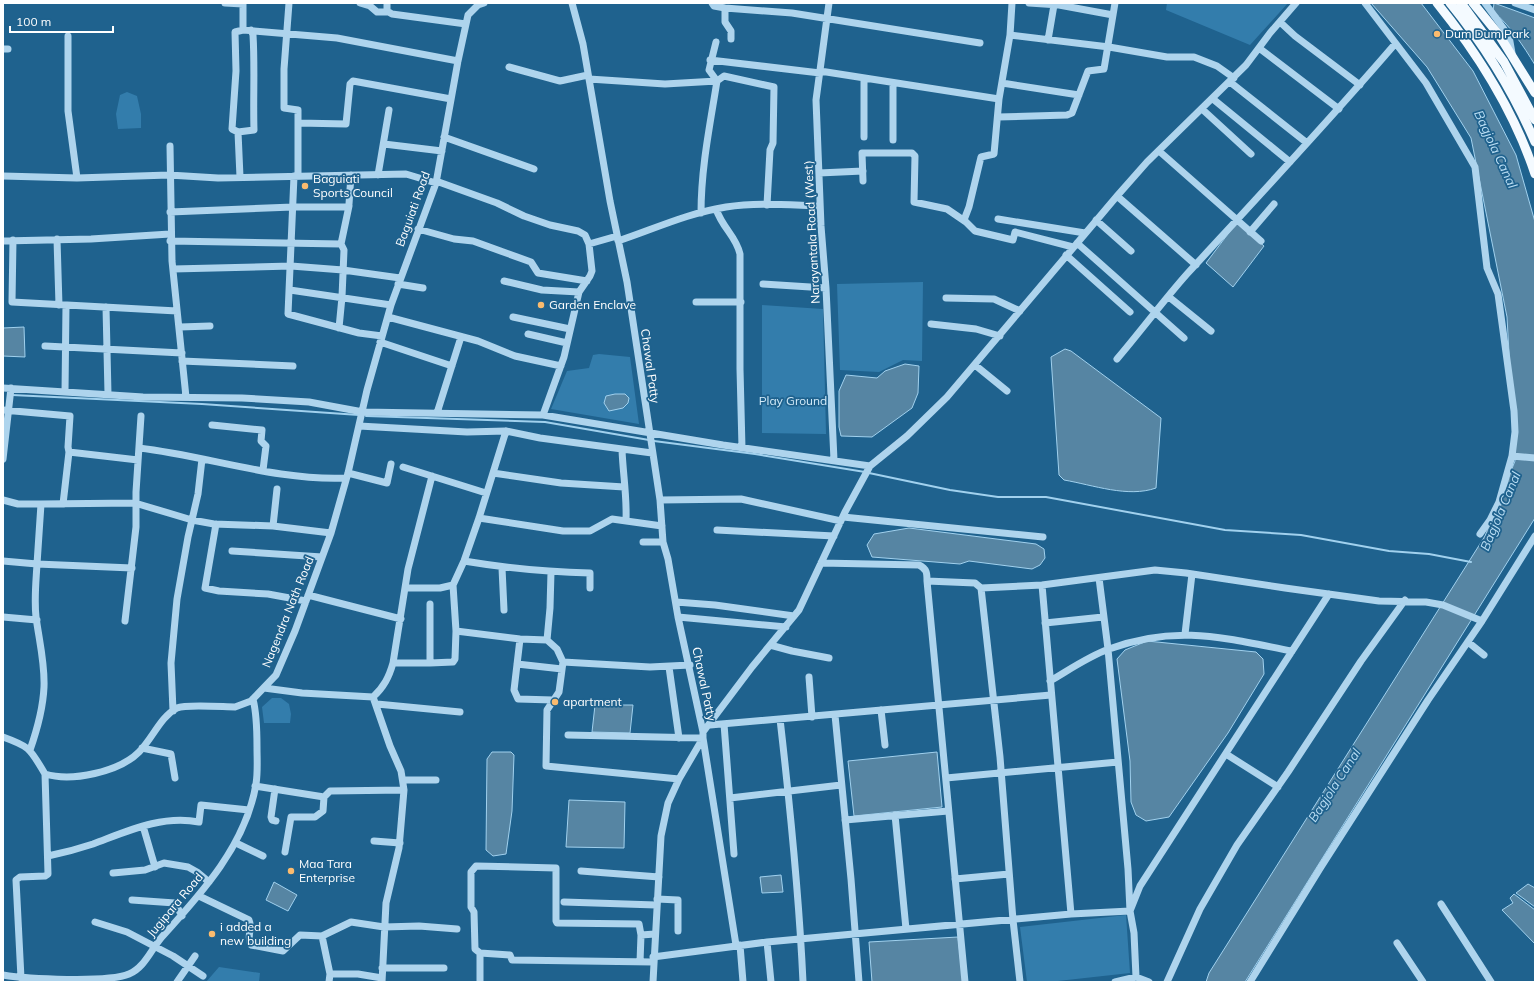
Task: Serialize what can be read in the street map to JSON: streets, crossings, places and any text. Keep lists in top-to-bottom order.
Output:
{
  "streets": {
    "street": [
      "Baguiati Road",
      "Narayantala Road (West)",
      "Chawal Patty",
      "Nagendra Nath Road",
      "Jugipara Road"
    ]
  },
  "crossings": [
    ["Baguiati Road", "Nagendra Nath Road"],
    ["Nagendra Nath Road", "Jugipara Road"]
  ],
  "water": ["Bagjola Canal"],
  "parks": ["Play Ground"],
  "places": [
    "Dum Dum Park",
    "Baguiati Sports Council",
    "Garden Enclave",
    "apartment",
    "Maa Tara Enterprise",
    "i added a new building"
  ],
  "scale_bar": "100 m"
}
